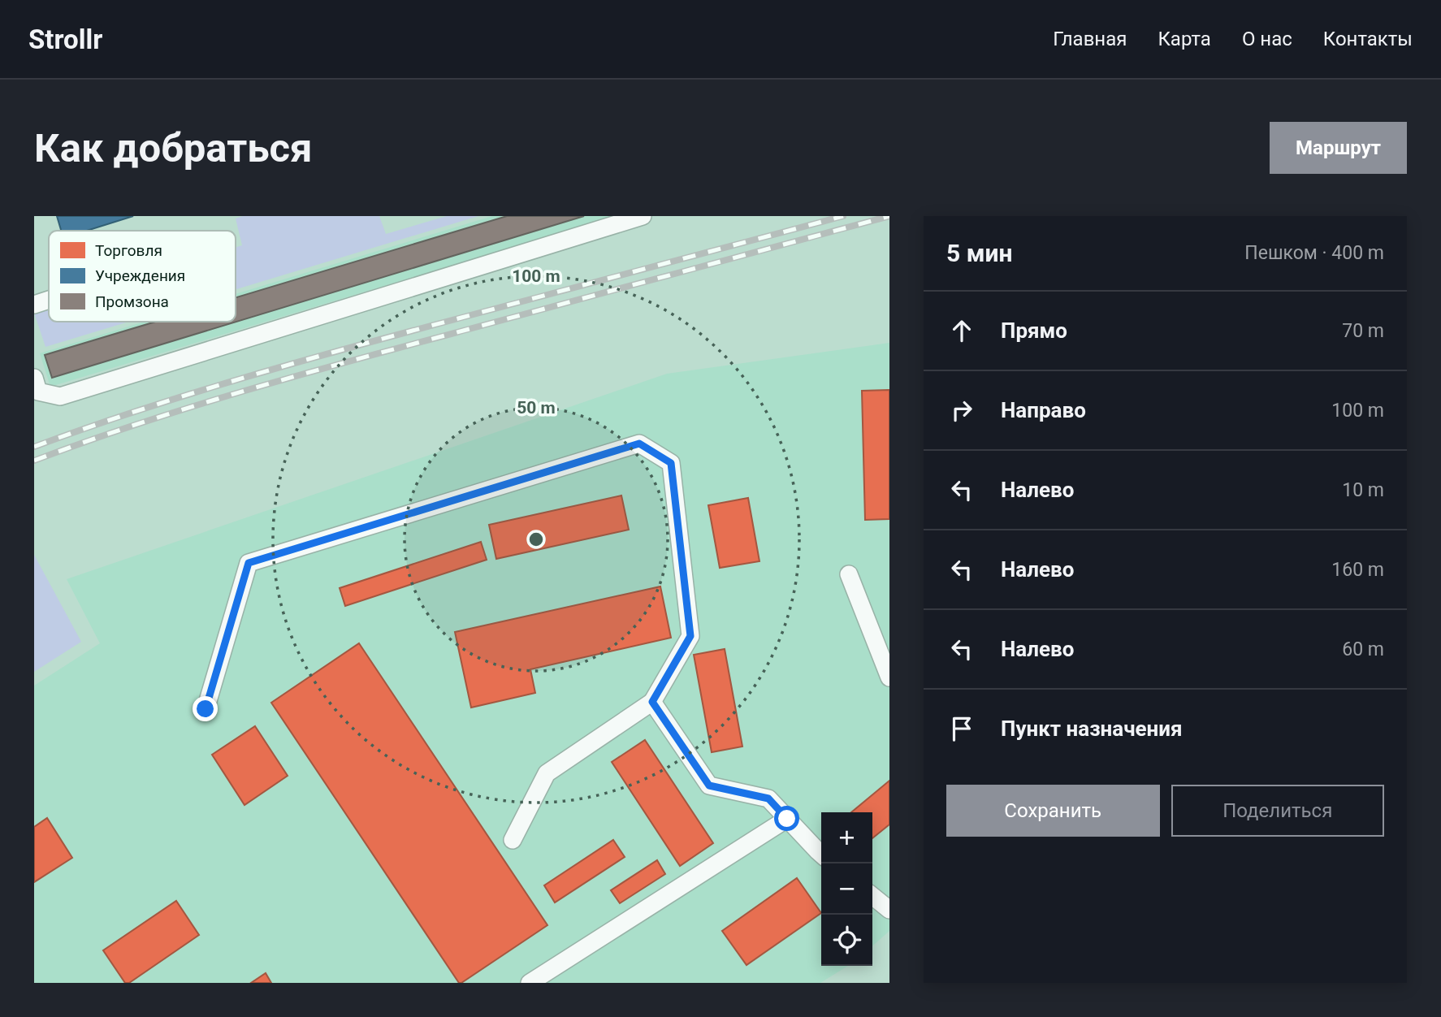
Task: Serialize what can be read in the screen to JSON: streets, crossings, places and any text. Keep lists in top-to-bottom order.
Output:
{
  "legend": ["Торговля", "Учреждения", "Промзона"],
  "page": {
    "header": "Strollr",
    "nav": [
      "Главная",
      "Карта",
      "О нас",
      "Контакты"
    ],
    "buttons": [
      "Маршрут",
      ["Сохранить", "Поделиться"]
    ],
    "title": "Как добраться",
    "heading": ["5 мин", "Пешком · 400 m"],
    "list": [
      ["Прямо", "70 m"],
      ["Направо", "100 m"],
      ["Налево", "10 m"],
      ["Налево", "160 m"],
      ["Налево", "60 m"],
      "Пункт назначения"
    ],
    "map_buttons": ["+", "−"]
  },
  "rings": ["100 m", "50 m"]
}
